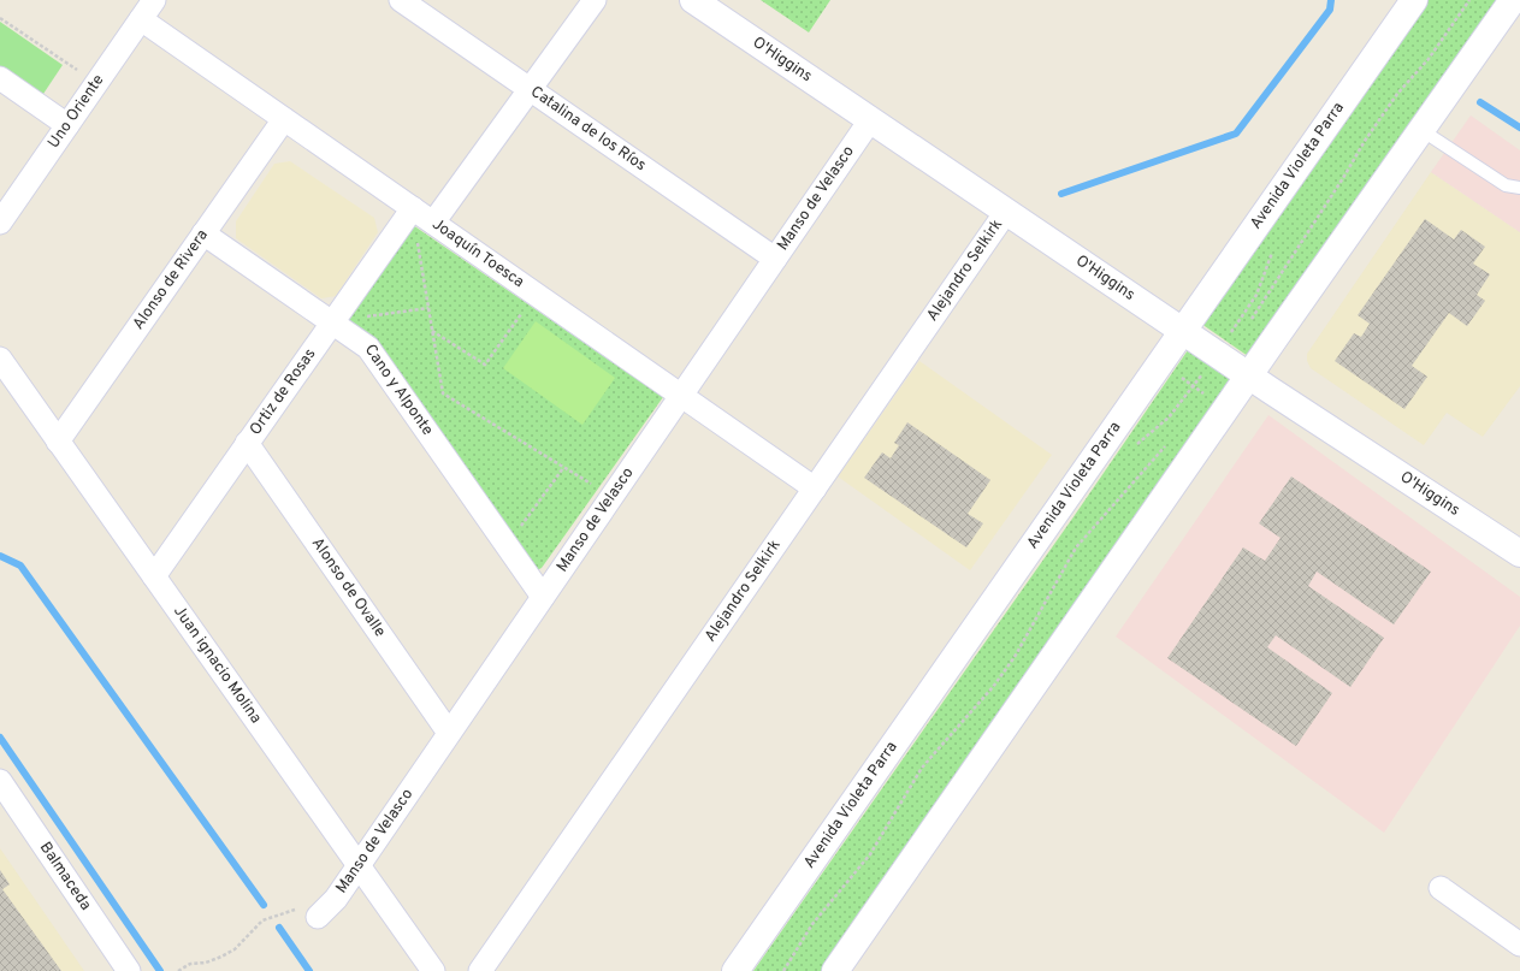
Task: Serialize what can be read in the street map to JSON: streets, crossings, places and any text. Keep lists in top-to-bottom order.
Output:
{
  "streets": {
    "main road": ["O'Higgins", "Avenida Violeta Parra"],
    "street": [
      "Uno Oriente",
      "Catalina de los Ríos",
      "Manso de Velasco",
      "Joaquín Toesca",
      "Alejandro Selkirk",
      "Alonso de Rivera",
      "Cano y Alponte",
      "Ortiz de Rosas",
      "Alonso de Ovalle",
      "Juan ignacio Molina",
      "Balmaceda"
    ]
  },
  "crossings": [
    ["O'Higgins", "Avenida Violeta Parra"],
    ["O'Higgins", "Manso de Velasco"],
    ["O'Higgins", "Alejandro Selkirk"],
    ["Uno Oriente", "Joaquín Toesca"],
    ["Catalina de los Ríos", "Manso de Velasco"],
    ["Manso de Velasco", "Joaquín Toesca"],
    ["Manso de Velasco", "Cano y Alponte"],
    ["Manso de Velasco", "Alonso de Ovalle"],
    ["Manso de Velasco", "Juan ignacio Molina"],
    ["Joaquín Toesca", "Alejandro Selkirk"],
    ["Joaquín Toesca", "Alonso de Rivera"],
    ["Joaquín Toesca", "Ortiz de Rosas"],
    ["Alonso de Rivera", "Cano y Alponte"],
    ["Alonso de Rivera", "Juan ignacio Molina"],
    ["Cano y Alponte", "Ortiz de Rosas"],
    ["Ortiz de Rosas", "Alonso de Ovalle"],
    ["Ortiz de Rosas", "Juan ignacio Molina"]
  ]
}
